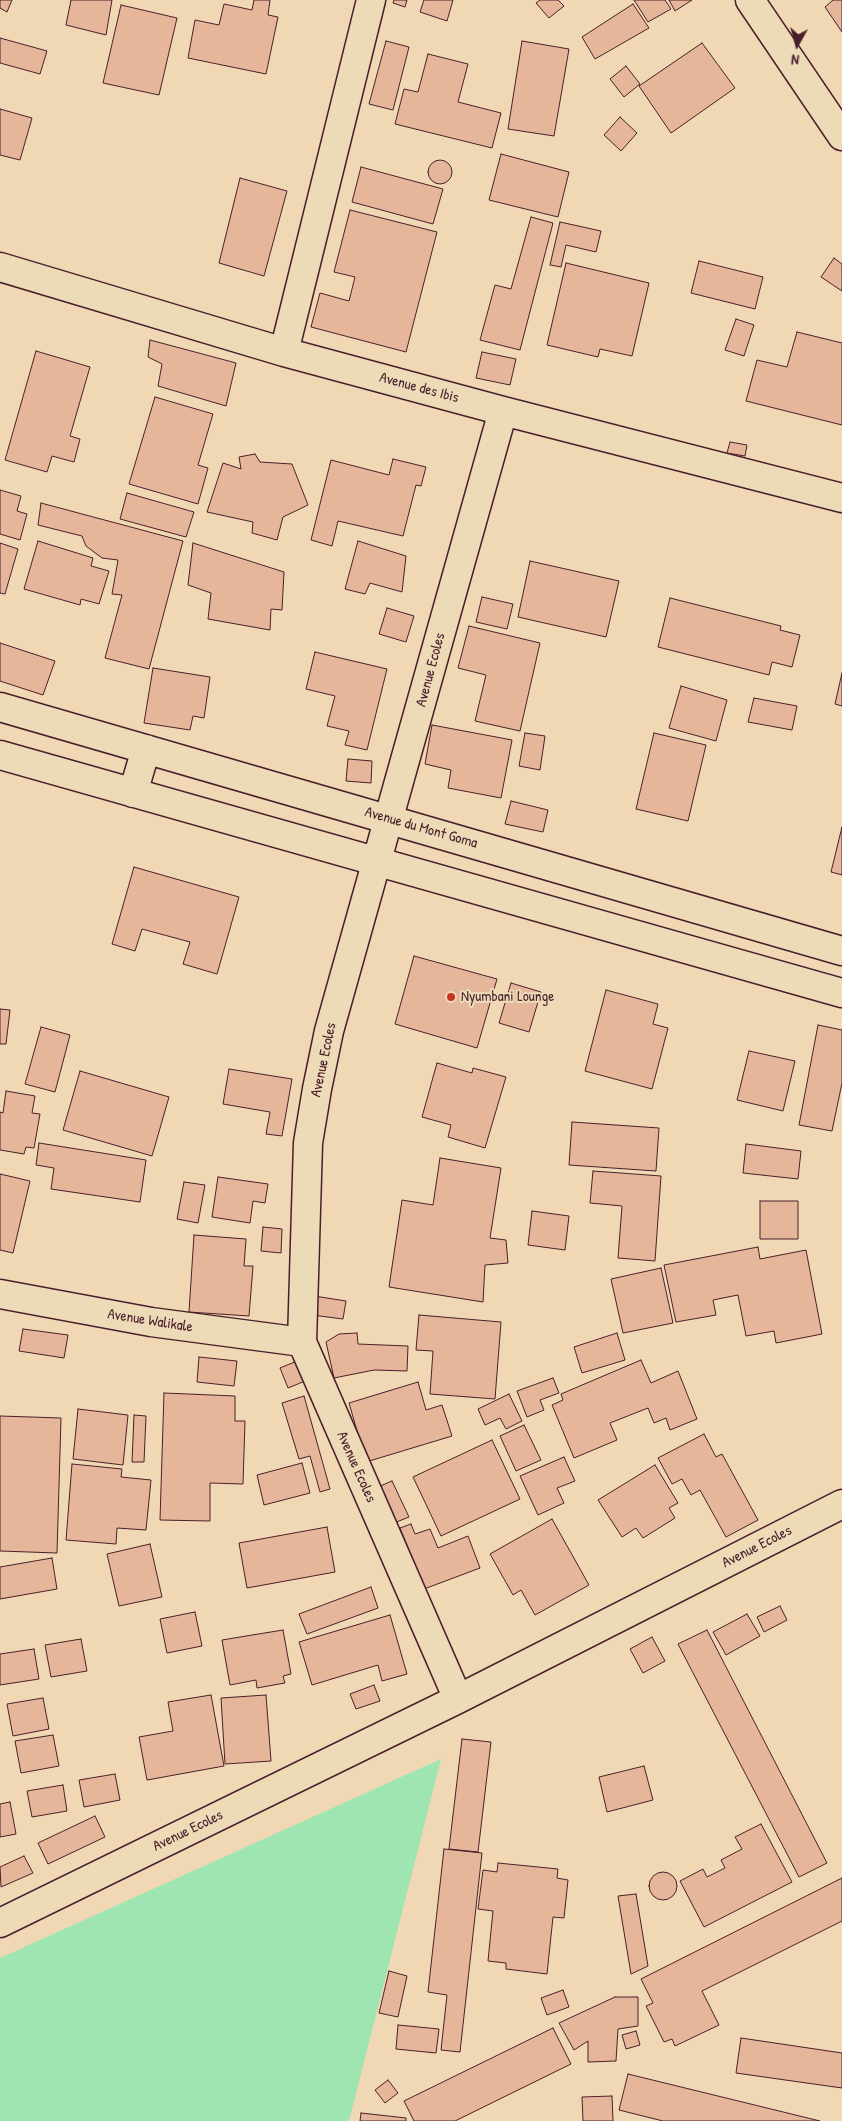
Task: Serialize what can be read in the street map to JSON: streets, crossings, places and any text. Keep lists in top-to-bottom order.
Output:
{
  "streets": {
    "street": [
      "Avenue des Ibis",
      "Avenue Ecoles",
      "Avenue du Mont Goma",
      "Avenue Walikale"
    ]
  },
  "crossings": [
    ["Avenue des Ibis", "Avenue Ecoles"],
    ["Avenue Ecoles", "Avenue du Mont Goma"],
    ["Avenue Ecoles", "Avenue Walikale"]
  ],
  "places": ["Nyumbani Lounge"],
  "north": "bottom"
}
